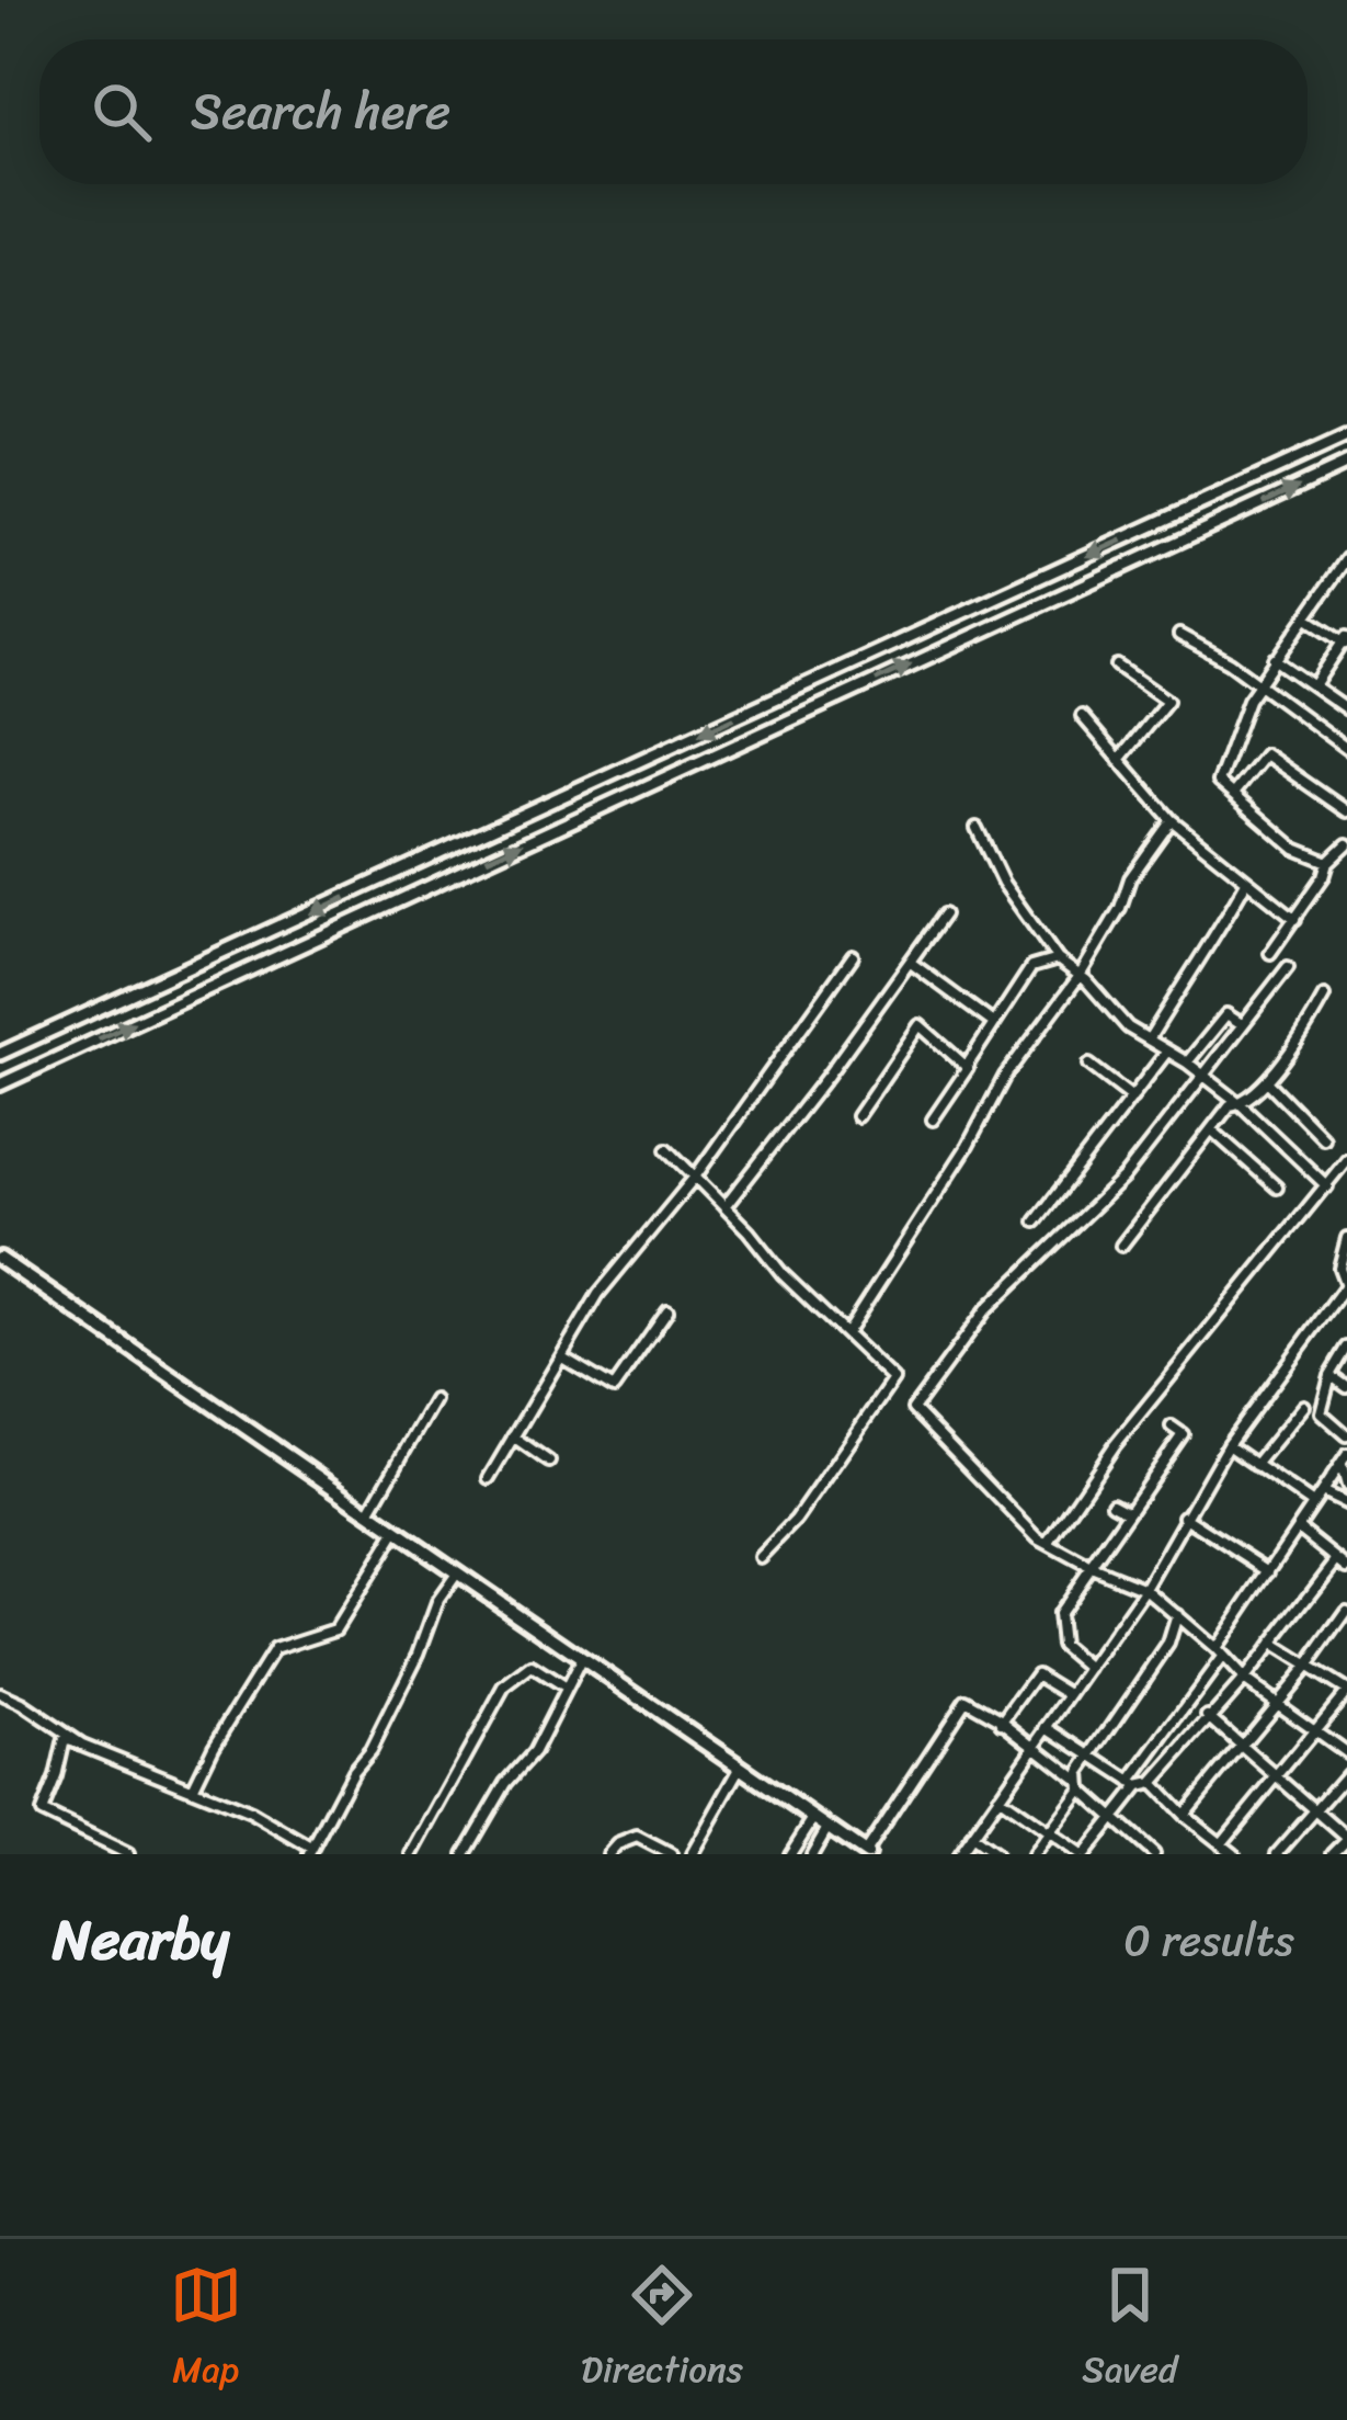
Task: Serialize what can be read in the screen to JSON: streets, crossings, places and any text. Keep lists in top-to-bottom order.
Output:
{
  "page": {
    "search": "Search here",
    "heading": ["Nearby", "0 results"],
    "nav": ["Map", "Directions", "Saved"]
  }
}
